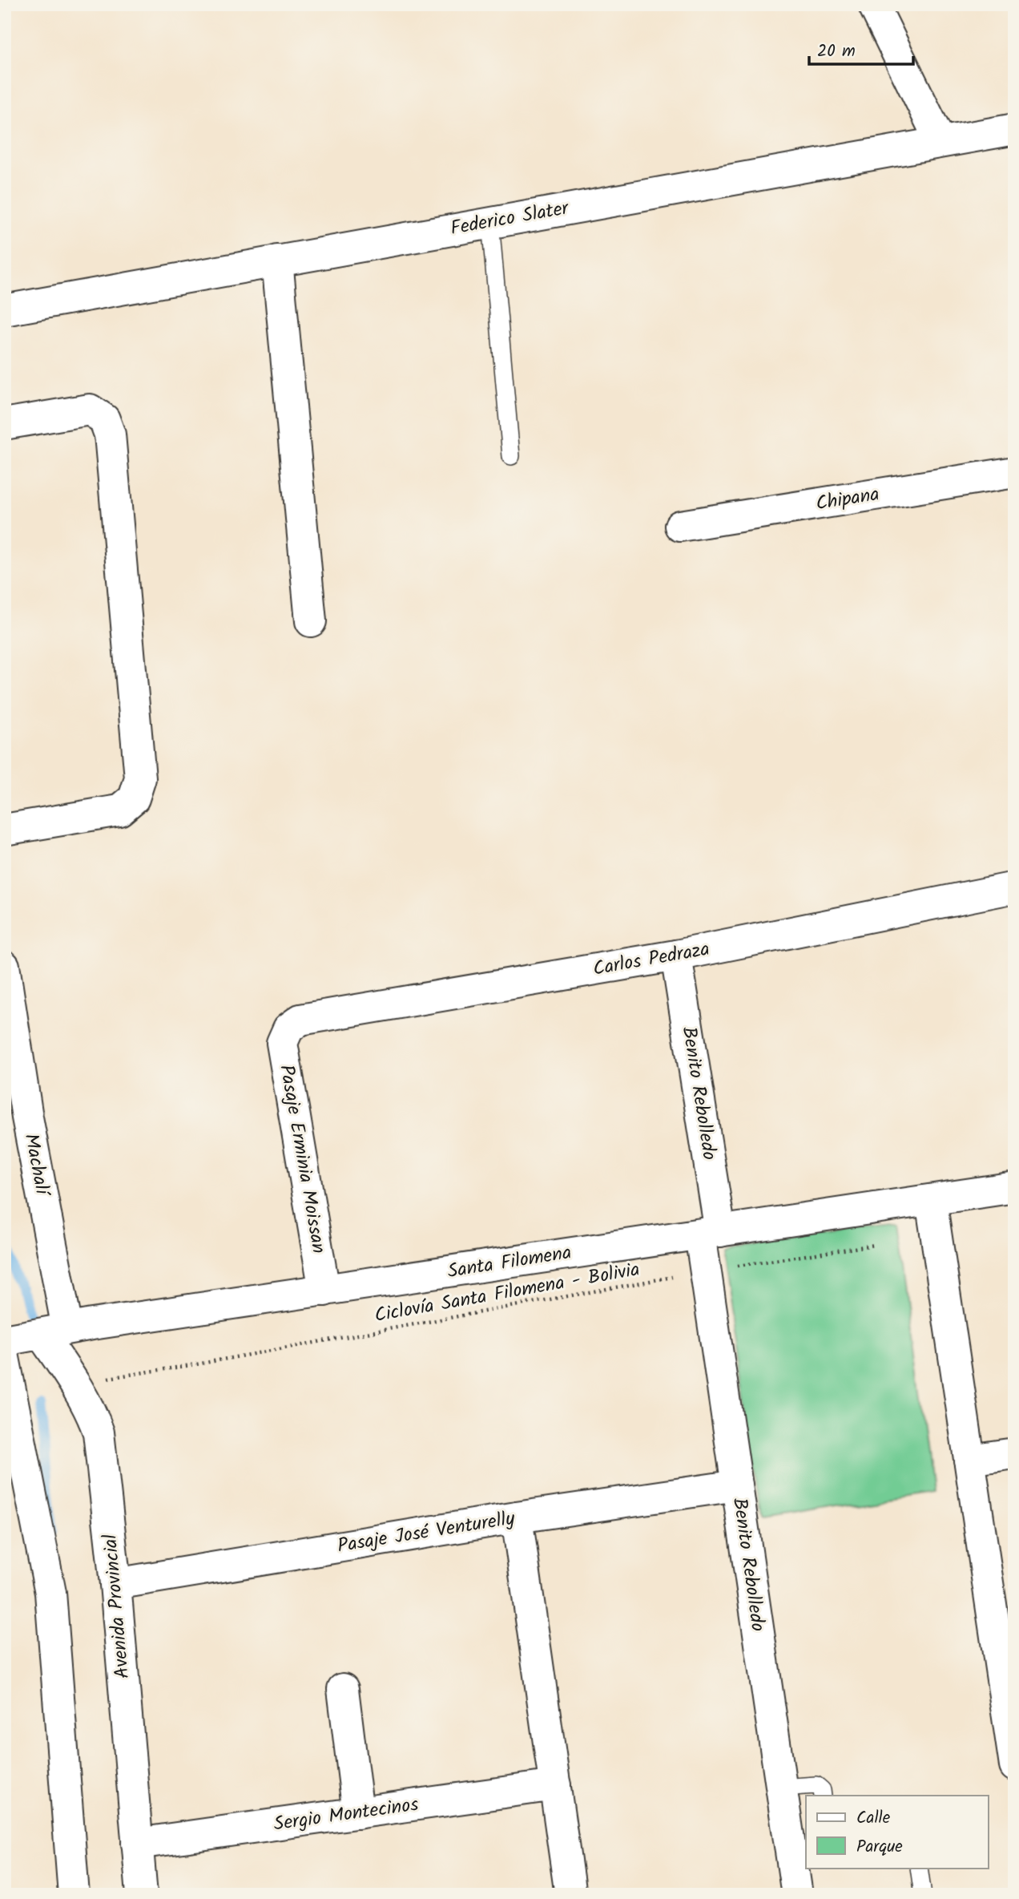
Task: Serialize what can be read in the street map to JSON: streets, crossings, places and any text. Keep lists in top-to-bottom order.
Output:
{
  "streets": {
    "street": [
      "Federico Slater",
      "Chipana",
      "Carlos Pedraza",
      "Benito Rebolledo",
      "Pasaje Erminia Moissan",
      "Machalí",
      "Santa Filomena",
      "Pasaje José Venturelly",
      "Avenida Provincial",
      "Sergio Montecinos"
    ],
    "path": ["Ciclovía Santa Filomena - Bolivia"]
  },
  "crossings": [
    ["Carlos Pedraza", "Benito Rebolledo"],
    ["Carlos Pedraza", "Pasaje Erminia Moissan"],
    ["Benito Rebolledo", "Santa Filomena"],
    ["Benito Rebolledo", "Ciclovía Santa Filomena - Bolivia"],
    ["Benito Rebolledo", "Pasaje José Venturelly"],
    ["Pasaje Erminia Moissan", "Santa Filomena"],
    ["Machalí", "Santa Filomena"],
    ["Machalí", "Avenida Provincial"],
    ["Santa Filomena", "Avenida Provincial"],
    ["Ciclovía Santa Filomena - Bolivia", "Avenida Provincial"],
    ["Pasaje José Venturelly", "Avenida Provincial"],
    ["Avenida Provincial", "Sergio Montecinos"]
  ],
  "legend": ["Calle", "Parque"],
  "scale_bar": "20 m"
}
